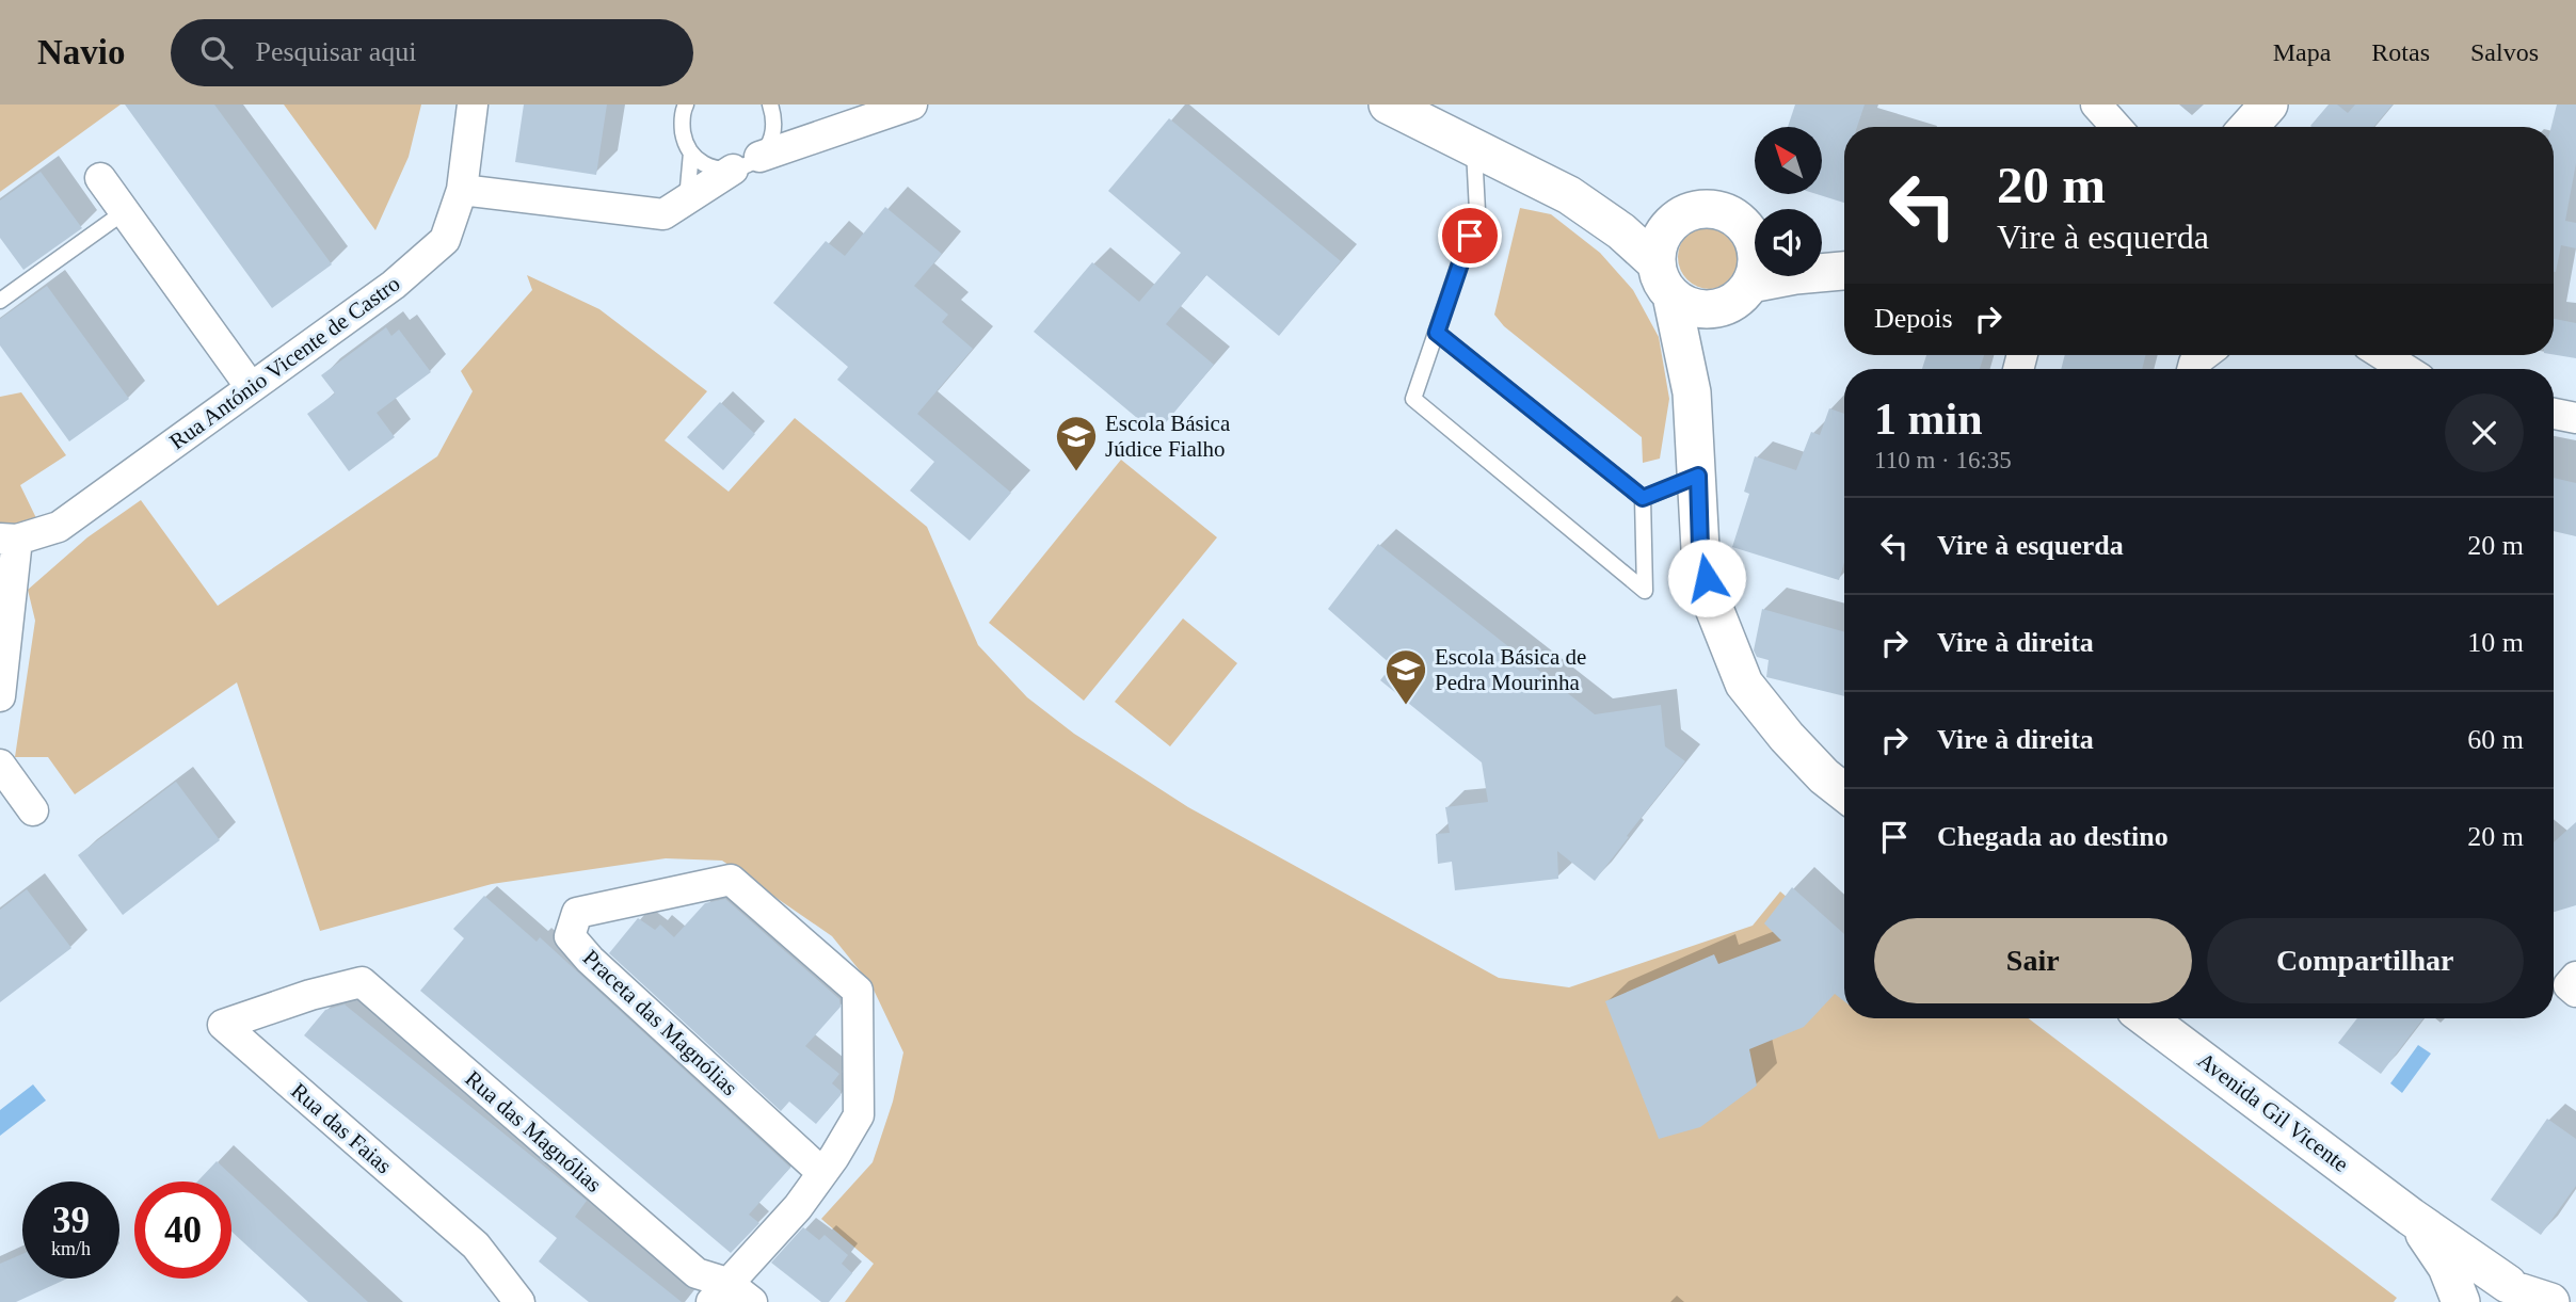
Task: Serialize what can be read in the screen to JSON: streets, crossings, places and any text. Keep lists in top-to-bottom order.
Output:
{
  "streets": {
    "street": [
      "Rua António Vicente de Castro",
      "Praceta das Magnólias",
      "Avenida Gil Vicente",
      "Rua das Faias",
      "Rua das Magnólias"
    ]
  },
  "crossings": [
    ["Rua das Faias", "Rua das Magnólias"]
  ],
  "places": {
    "school or university": ["Escola Básica Júdice Fialho", "Escola Básica de Pedra Mourinha"]
  },
  "north": "top left",
  "page": {
    "header": "Navio",
    "search": "Pesquisar aqui",
    "nav": ["Mapa", "Rotas", "Salvos"],
    "turn": ["20 m", "Vire à esquerda"],
    "then": "Depois",
    "heading": ["1 min", "110 m · 16:35"],
    "list": [
      {
        "name": "Vire à esquerda",
        "value": "20 m"
      },
      {
        "name": "Vire à direita",
        "value": "10 m"
      },
      {
        "name": "Vire à direita",
        "value": "60 m"
      },
      {
        "name": "Chegada ao destino",
        "value": "20 m"
      }
    ],
    "buttons": ["Sair", "Compartilhar"],
    "speed": "39 km/h",
    "limit": "40"
  }
}
